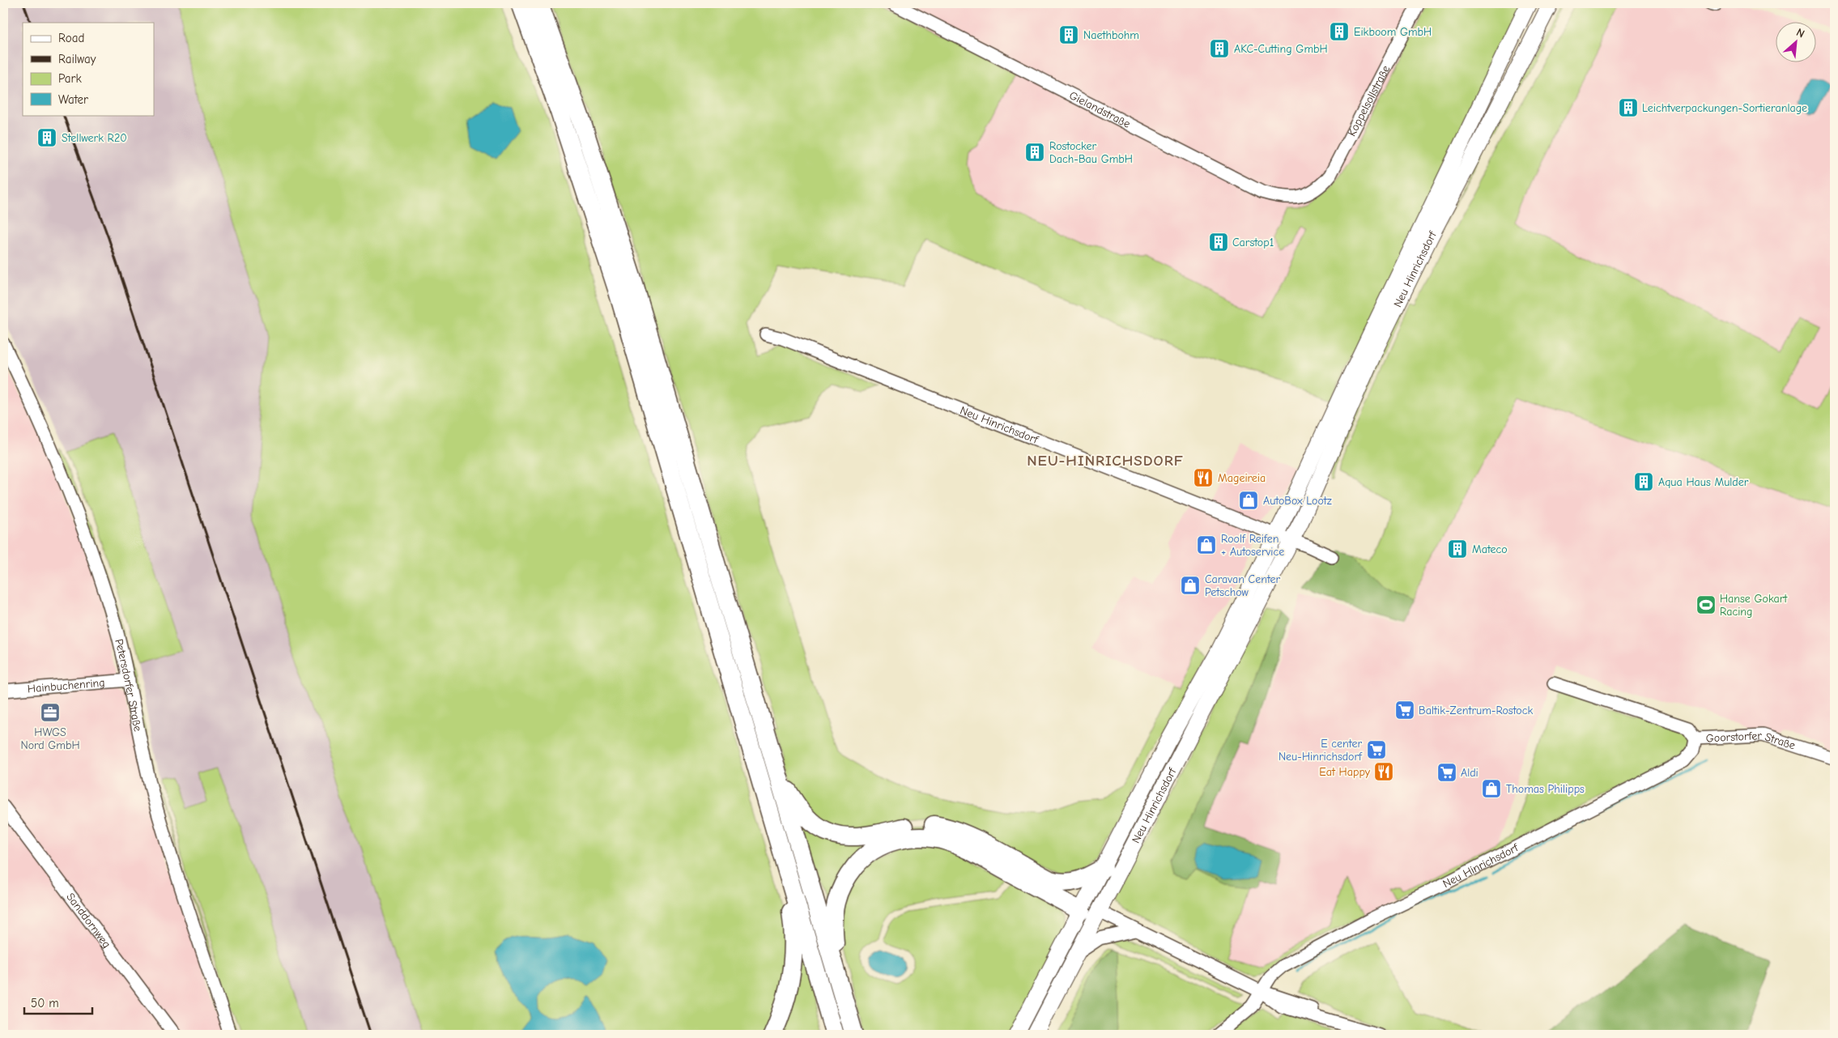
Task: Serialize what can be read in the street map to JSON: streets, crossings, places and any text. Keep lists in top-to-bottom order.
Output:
{
  "streets": {
    "main road": ["Neu Hinrichsdorf"],
    "street": [
      "Koppelsollstraße",
      "Gielandstraße",
      "Petersdorfer Straße",
      "Hainbuchenring",
      "Goorstorfer Straße",
      "Sanddornweg"
    ]
  },
  "crossings": [
    ["Koppelsollstraße", "Gielandstraße"],
    ["Neu Hinrichsdorf", "Goorstorfer Straße"],
    ["Petersdorfer Straße", "Hainbuchenring"]
  ],
  "districts": ["NEU-HINRICHSDORF"],
  "places": {
    "building": [
      "Eikboom GmbH",
      "Naethbohm",
      "AKC-Cutting GmbH",
      "Leichtverpackungen-Sortieranlage",
      "Stellwerk R20",
      "Rostocker Dach-Bau GmbH",
      "Carstop1",
      "Aqua Haus Mulder",
      "Mateco"
    ],
    "restaurant": ["Mageireia", "Eat Happy"],
    "shop": [
      "AutoBox Lootz",
      "Roolf Reifen + Autoservice",
      "Caravan Center Petschow",
      "Thomas Philipps"
    ],
    "sports": ["Hanse Gokart Racing"],
    "supermarket": ["Baltik-Zentrum-Rostock", "E center Neu-Hinrichsdorf", "Aldi"],
    "office": ["HWGS Nord GmbH"]
  },
  "legend": [
    "Road",
    "Railway",
    "Park",
    "Water"
  ],
  "scale_bar": "50 m",
  "north": "top right"
}
